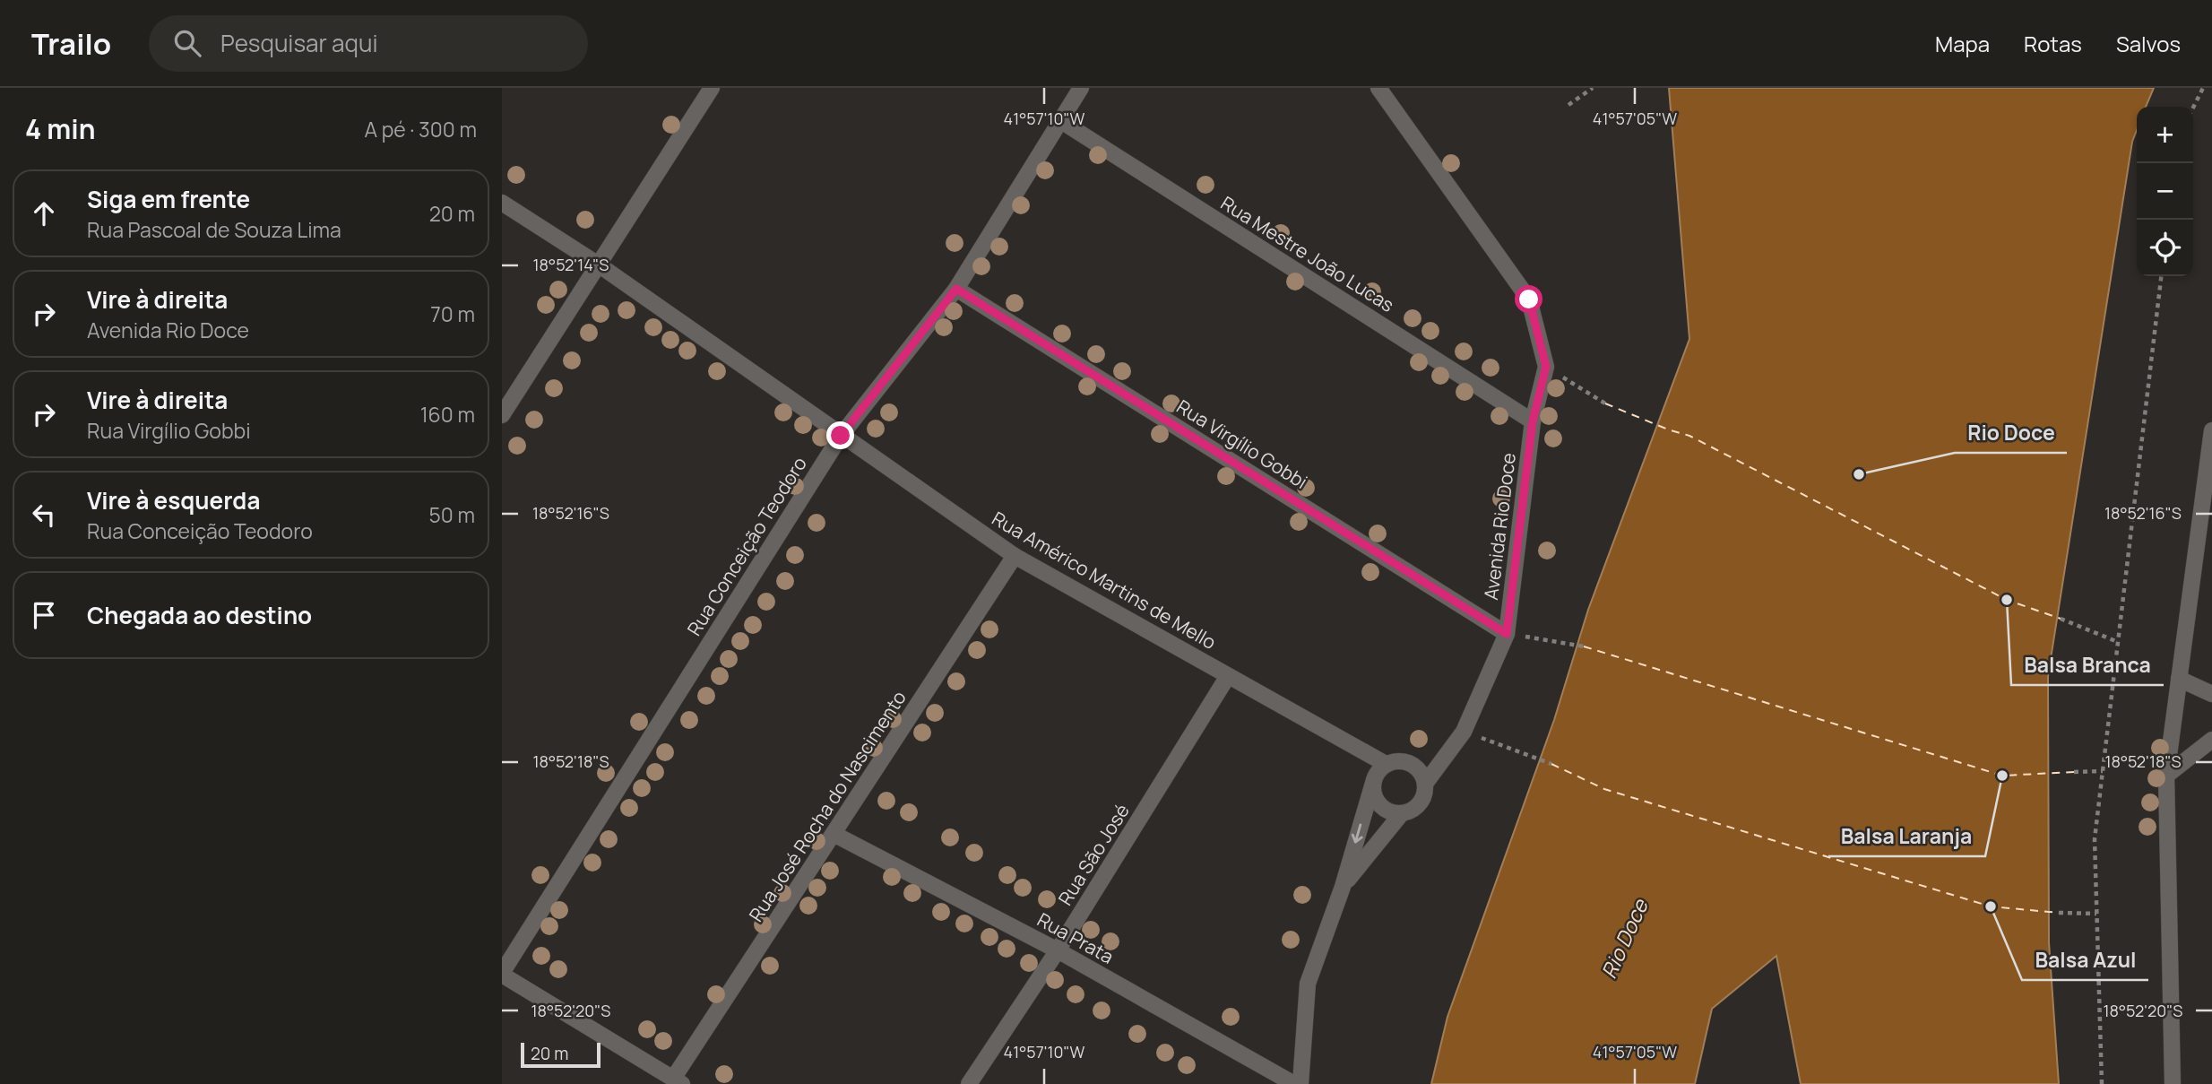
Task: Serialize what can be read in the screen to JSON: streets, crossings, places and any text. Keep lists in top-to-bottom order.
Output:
{
  "streets": {
    "street": [
      "Rua Mestre João Lucas",
      "Rua Virgílio Gobbi",
      "Avenida Rio Doce",
      "Rua Conceição Teodoro",
      "Rua Américo Martins de Mello",
      "Rua José Rocha do Nascimento",
      "Rua São José",
      "Rua Prata"
    ]
  },
  "crossings": [
    ["Rua Mestre João Lucas", "Avenida Rio Doce"],
    ["Rua Mestre João Lucas", "Rua Conceição Teodoro"],
    ["Rua Virgílio Gobbi", "Avenida Rio Doce"],
    ["Rua Virgílio Gobbi", "Rua Conceição Teodoro"],
    ["Avenida Rio Doce", "Rua Américo Martins de Mello"],
    ["Rua Conceição Teodoro", "Rua Américo Martins de Mello"],
    ["Rua Américo Martins de Mello", "Rua José Rocha do Nascimento"],
    ["Rua Américo Martins de Mello", "Rua São José"],
    ["Rua José Rocha do Nascimento", "Rua Prata"],
    ["Rua São José", "Rua Prata"]
  ],
  "water": ["Rio Doce"],
  "places": [
    "Rio Doce",
    "Balsa Branca",
    "Balsa Laranja",
    "Balsa Azul"
  ],
  "scale_bar": "20 m",
  "page": {
    "header": "Trailo",
    "search": "Pesquisar aqui",
    "nav": ["Mapa", "Rotas", "Salvos"],
    "heading": ["4 min", "A pé · 300 m"],
    "map_buttons": ["+", "−"],
    "list": [
      ["Siga em frente", "Rua Pascoal de Souza Lima", "20 m"],
      ["Vire à direita", "Avenida Rio Doce", "70 m"],
      ["Vire à direita", "Rua Virgílio Gobbi", "160 m"],
      ["Vire à esquerda", "Rua Conceição Teodoro", "50 m"],
      "Chegada ao destino"
    ],
    "scale": "20 m"
  },
  "coordinates": [
    "41°57'10\"W",
    "41°57'05\"W",
    "18°52'14\"S",
    "18°52'16\"S",
    "18°52'18\"S",
    "18°52'20\"S"
  ]
}
